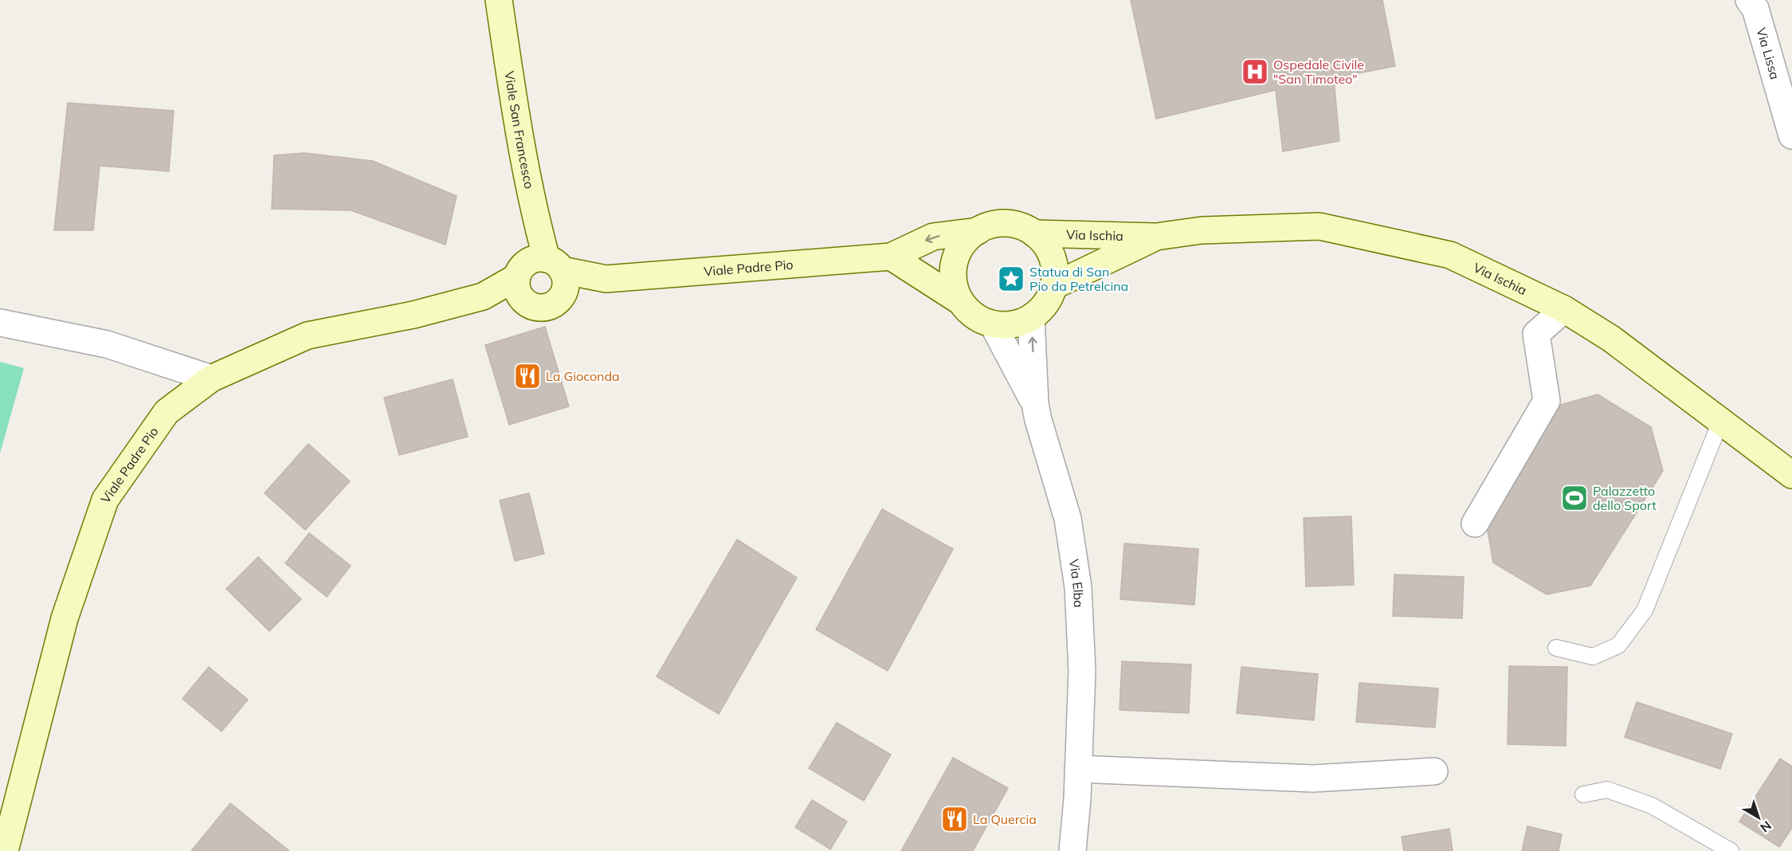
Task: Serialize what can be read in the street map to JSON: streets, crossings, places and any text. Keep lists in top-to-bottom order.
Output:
{
  "streets": {
    "street": [
      "Via Lissa",
      "Viale San Francesco",
      "Via Ischia",
      "Viale Padre Pio",
      "Via Elba"
    ]
  },
  "crossings": [
    ["Viale San Francesco", "Viale Padre Pio"],
    ["Via Ischia", "Viale Padre Pio"],
    ["Via Ischia", "Via Elba"],
    ["Viale Padre Pio", "Via Elba"]
  ],
  "places": {
    "hospital": ["Ospedale Civile \"San Timoteo\""],
    "place": ["Statua di San Pio da Petrelcina"],
    "restaurant": ["La Gioconda", "La Quercia"],
    "sports": ["Palazzetto dello Sport"]
  },
  "north": "bottom right"
}
